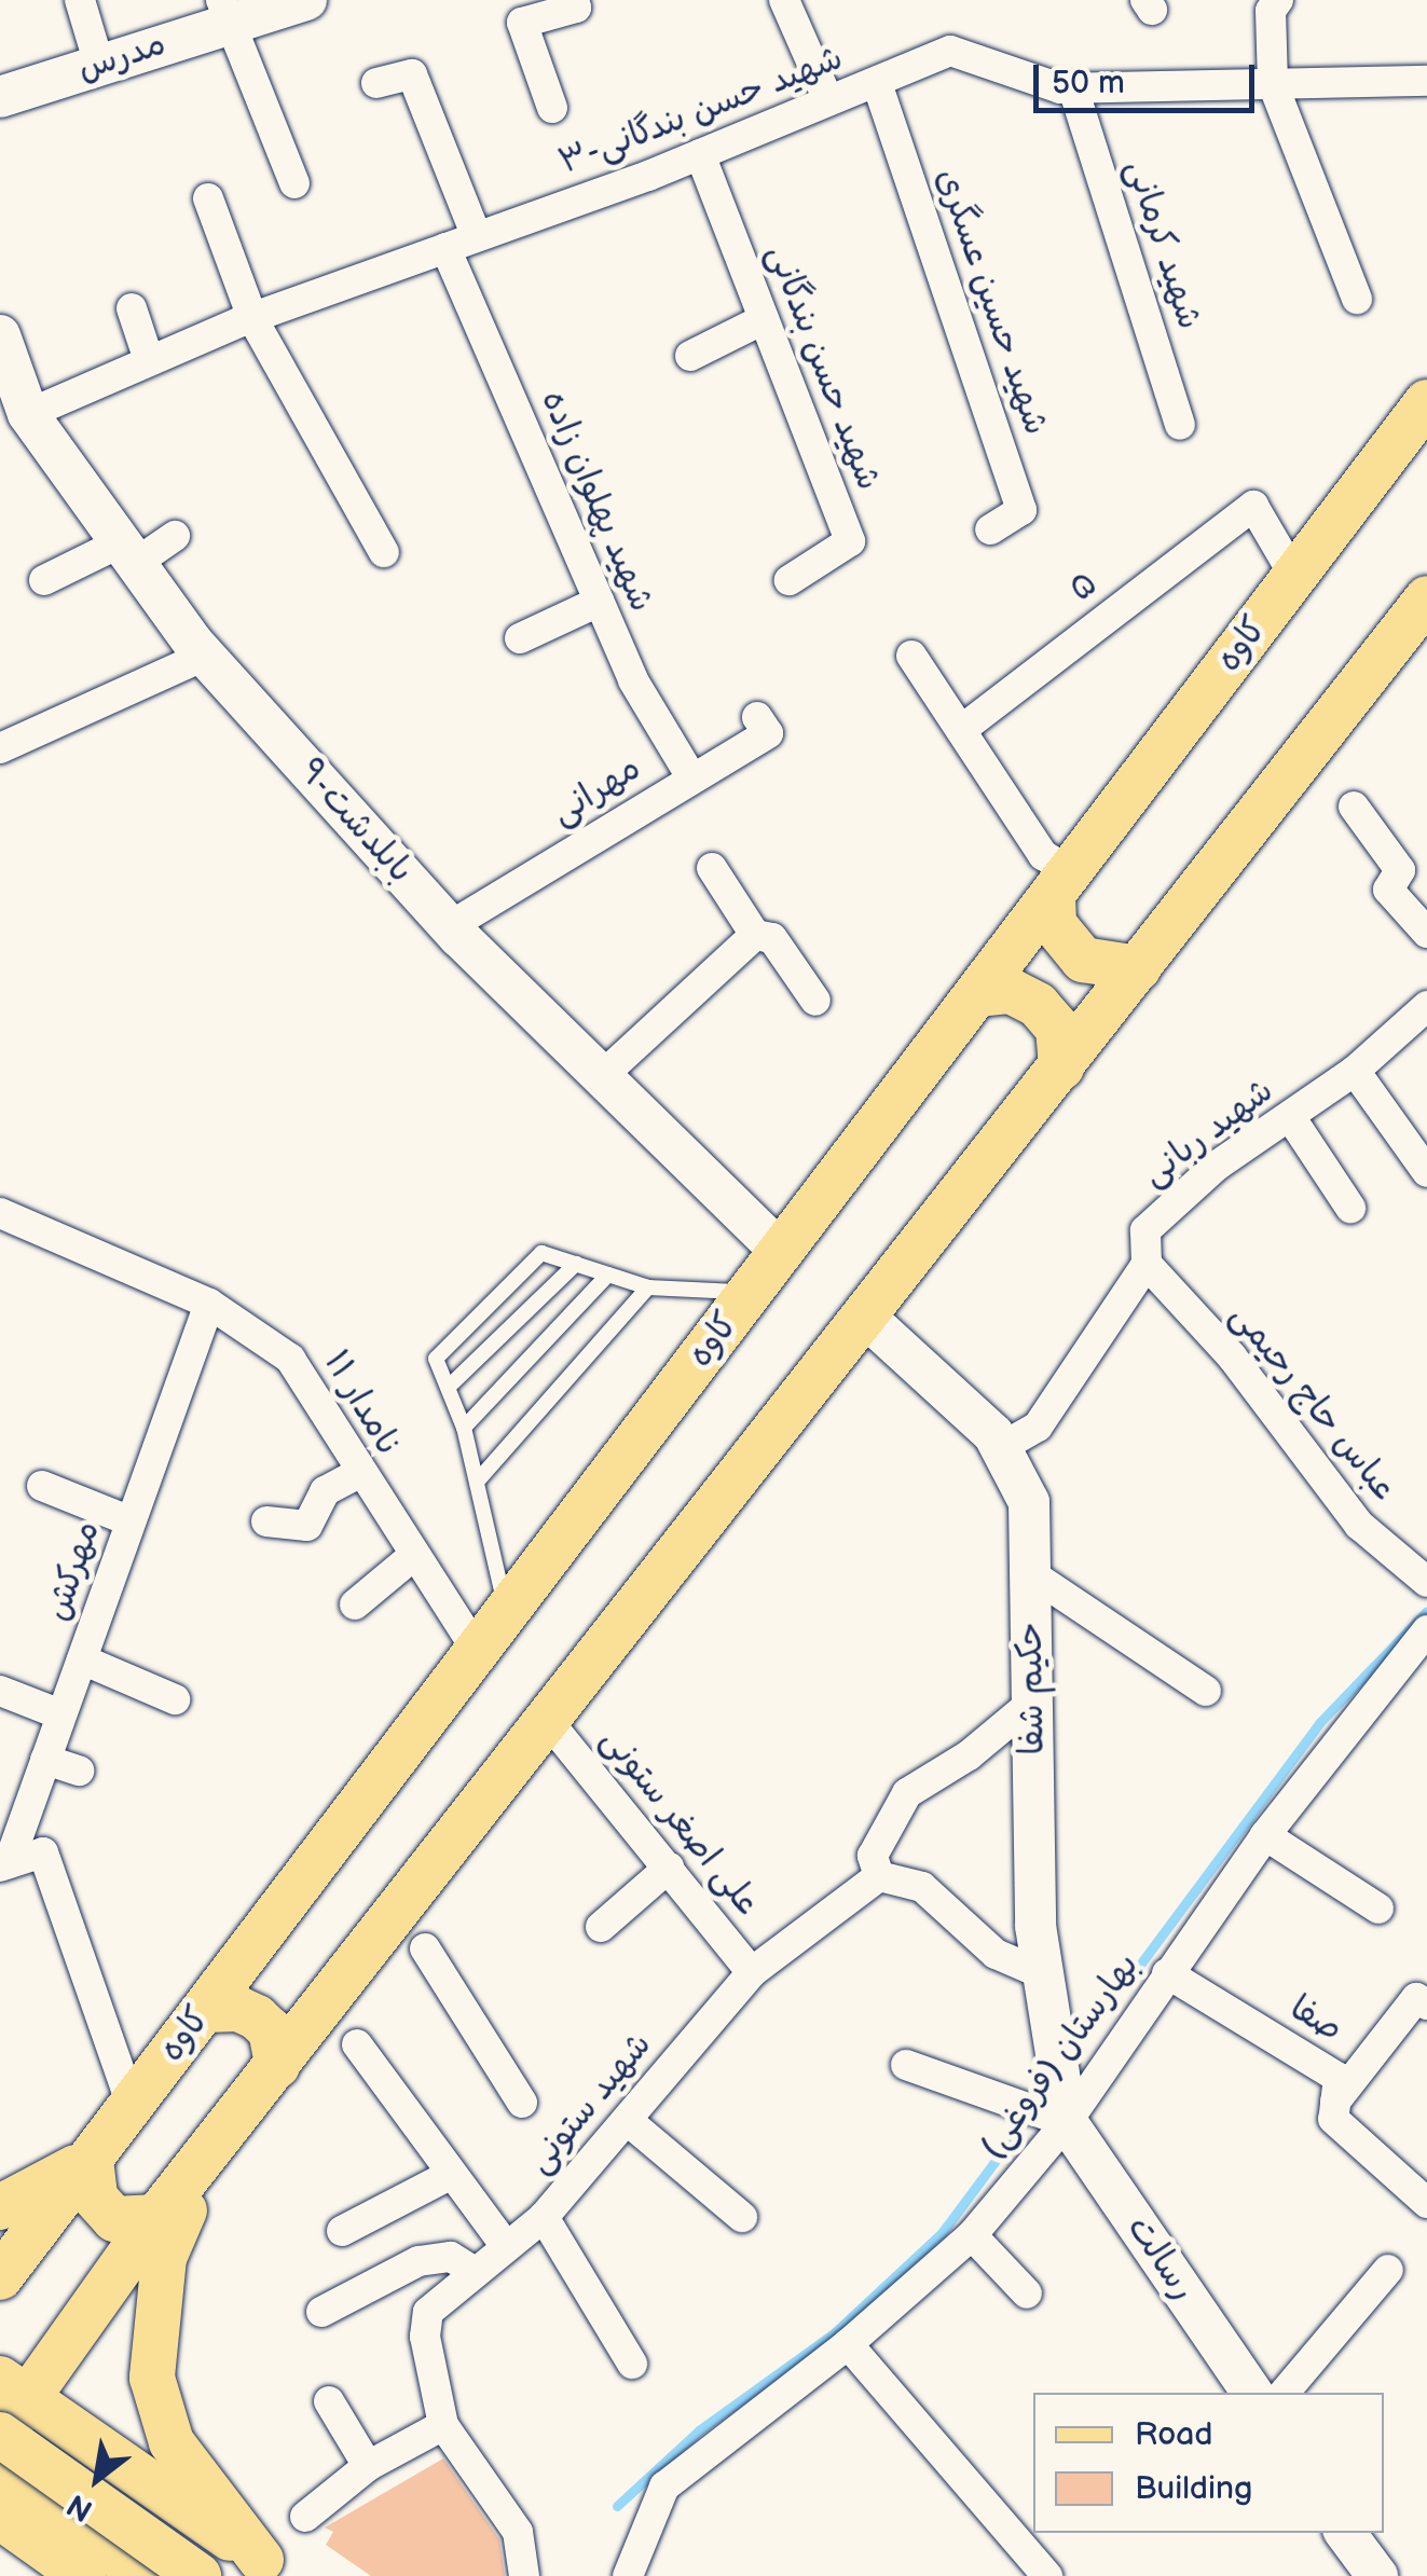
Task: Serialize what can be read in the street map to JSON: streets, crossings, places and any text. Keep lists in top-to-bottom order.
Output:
{
  "streets": {
    "main road": ["کاوه"],
    "street": [
      "مدرس",
      "۳-شهید حسن بندگانی",
      "شهید کرمانی",
      "شهید حسین عسگری",
      "شهید حسن بندگانی",
      "شهید پهلوان زاده",
      "۵",
      "مهرانی",
      "۹-بابلدشت",
      "شهید ربانی",
      "عباس حاج رحیمی",
      "۱۱ نامدار",
      "مهرکش",
      "حکیم شفا",
      "علی اصغر ستونی",
      "صفا",
      "بهارستان (فروغی)",
      "شهید ستونی",
      "رسالت"
    ]
  },
  "crossings": [
    ["۳-شهید حسن بندگانی", "شهید کرمانی"],
    ["۳-شهید حسن بندگانی", "شهید حسین عسگری"],
    ["۳-شهید حسن بندگانی", "شهید حسن بندگانی"],
    ["۳-شهید حسن بندگانی", "شهید پهلوان زاده"],
    ["۳-شهید حسن بندگانی", "۹-بابلدشت"],
    ["شهید پهلوان زاده", "مهرانی"],
    ["۵", "کاوه"],
    ["کاوه", "۹-بابلدشت"],
    ["کاوه", "۱۱ نامدار"],
    ["مهرانی", "۹-بابلدشت"],
    ["شهید ربانی", "عباس حاج رحیمی"],
    ["شهید ربانی", "حکیم شفا"],
    ["۱۱ نامدار", "مهرکش"],
    ["حکیم شفا", "بهارستان (فروغی)"],
    ["حکیم شفا", "رسالت"],
    ["علی اصغر ستونی", "شهید ستونی"],
    ["صفا", "بهارستان (فروغی)"],
    ["بهارستان (فروغی)", "رسالت"]
  ],
  "legend": ["Road", "Building"],
  "scale_bar": "50 m",
  "north": "bottom left"
}
